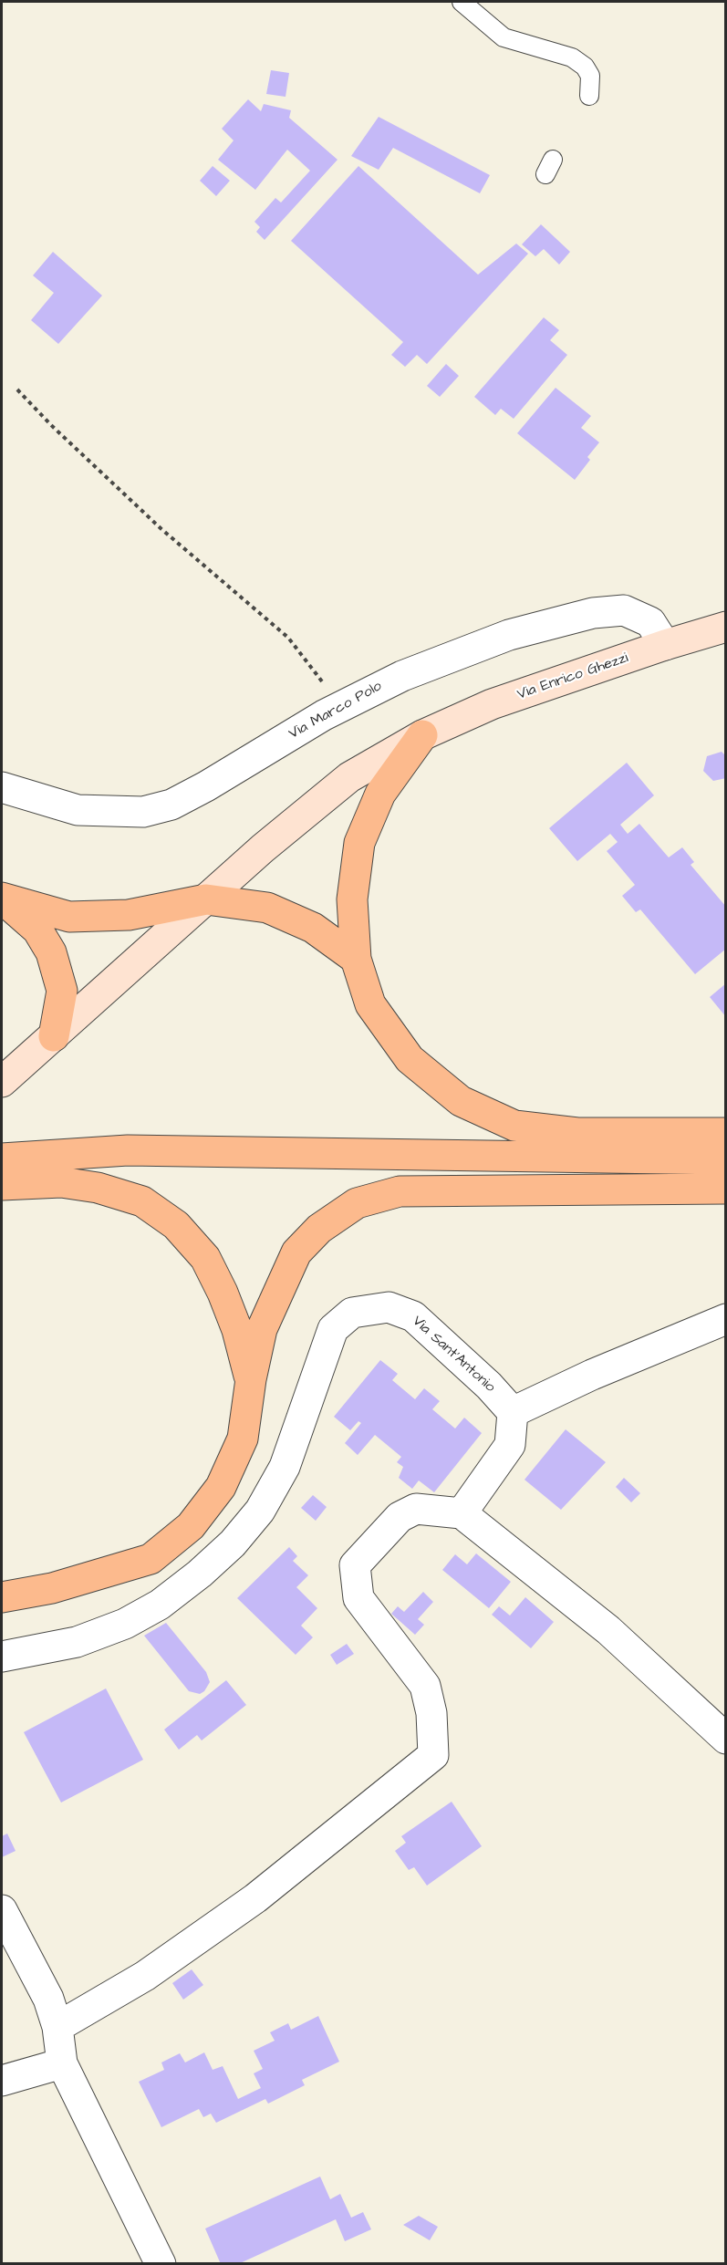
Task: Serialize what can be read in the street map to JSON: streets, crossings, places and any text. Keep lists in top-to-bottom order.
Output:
{
  "streets": {
    "street": ["Via Enrico Ghezzi", "Via Marco Polo", "Via Sant'Antonio"]
  },
  "crossings": [
    ["Via Enrico Ghezzi", "Via Marco Polo"]
  ]
}
